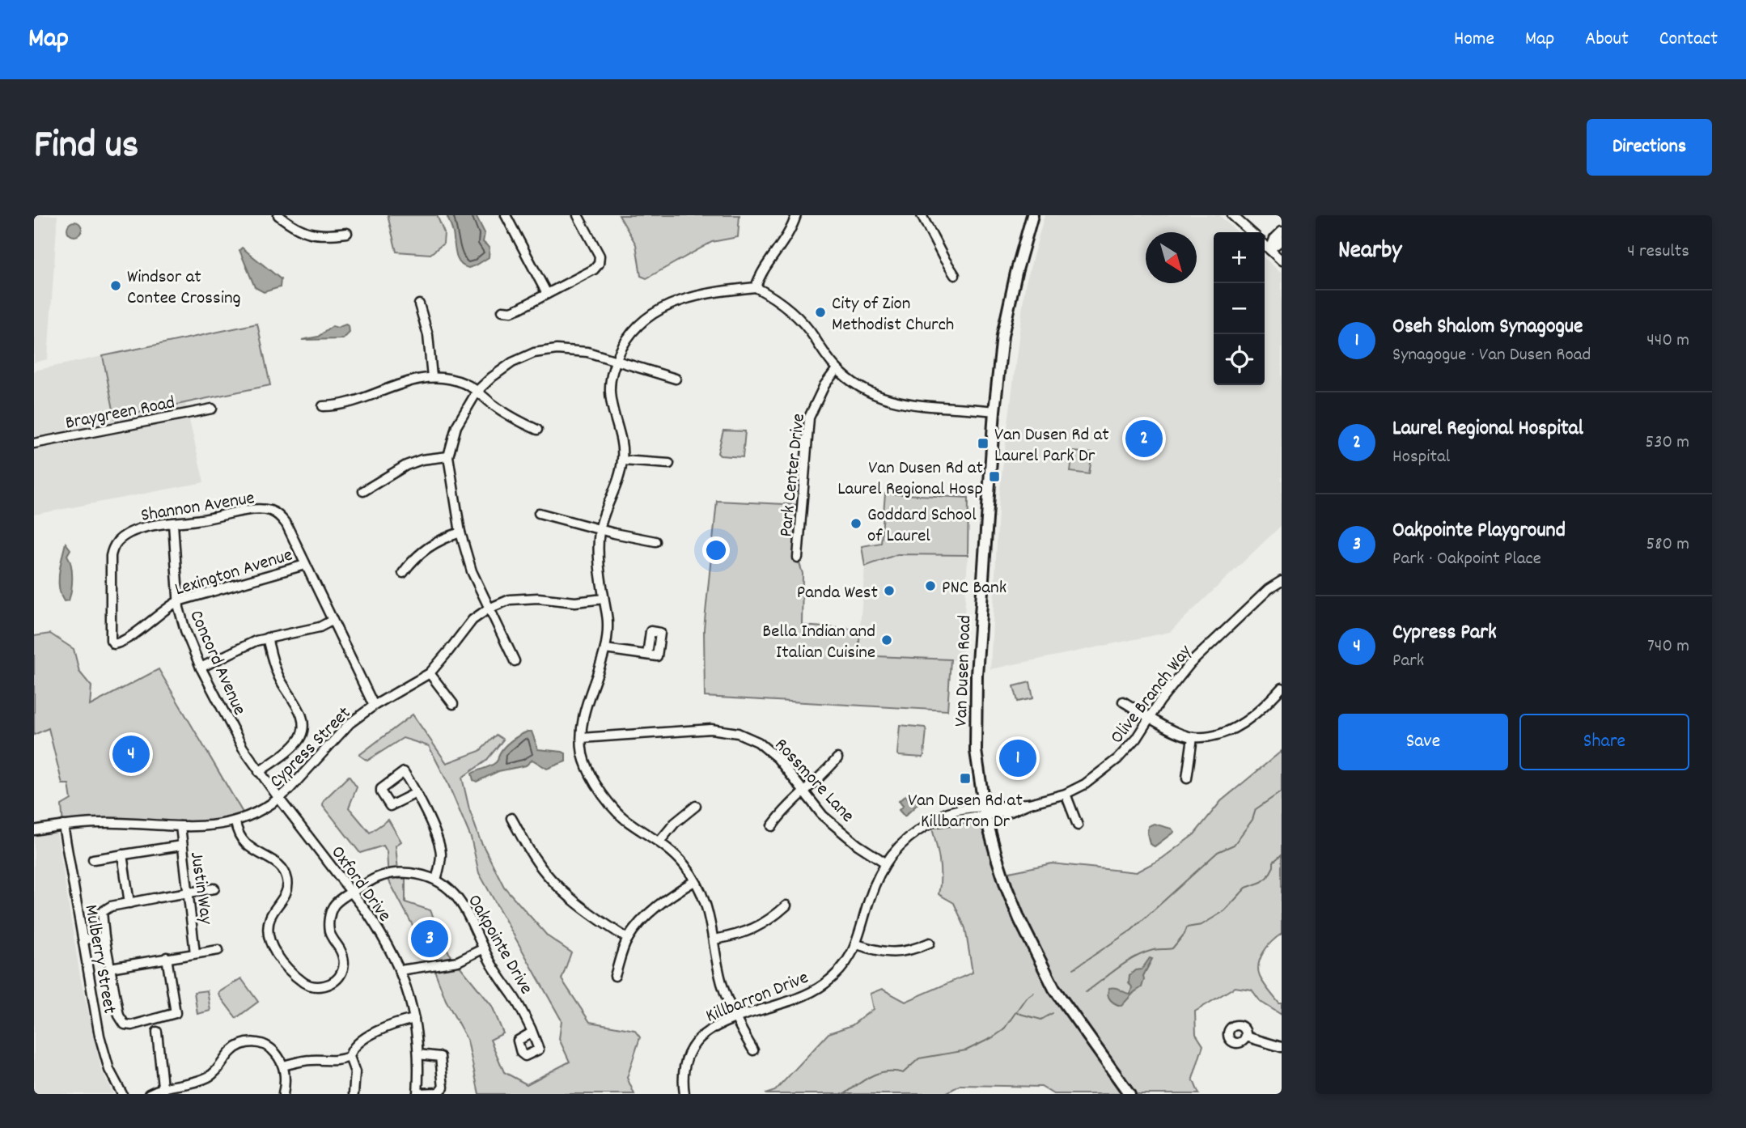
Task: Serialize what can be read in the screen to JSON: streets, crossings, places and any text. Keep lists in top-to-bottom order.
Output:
{
  "streets": {
    "main road": ["Van Dusen Road"],
    "street": [
      "Braygreen Road",
      "Park Center Drive",
      "Shannon Avenue",
      "Lexington Avenue",
      "Concord Avenue",
      "Olive Branch Way",
      "Cypress Street",
      "Rossmore Lane",
      "Oxford Drive",
      "Justin Way",
      "Oakpointe Drive",
      "Mulberry Street",
      "Killbarron Drive"
    ]
  },
  "crossings": [
    ["Shannon Avenue", "Lexington Avenue"],
    ["Shannon Avenue", "Concord Avenue"],
    ["Shannon Avenue", "Cypress Street"],
    ["Lexington Avenue", "Concord Avenue"],
    ["Concord Avenue", "Cypress Street"],
    ["Concord Avenue", "Oxford Drive"],
    ["Van Dusen Road", "Olive Branch Way"],
    ["Van Dusen Road", "Killbarron Drive"],
    ["Olive Branch Way", "Killbarron Drive"],
    ["Cypress Street", "Oxford Drive"],
    ["Cypress Street", "Justin Way"],
    ["Cypress Street", "Oakpointe Drive"],
    ["Cypress Street", "Mulberry Street"],
    ["Rossmore Lane", "Killbarron Drive"],
    ["Oxford Drive", "Oakpointe Drive"]
  ],
  "places": {
    "other": [
      "Windsor at Contee Crossing",
      "City of Zion Methodist Church",
      "Goddard School of Laurel",
      "PNC Bank",
      "Panda West",
      "Bella Indian and Italian Cuisine"
    ],
    "transit": ["Van Dusen Rd at Laurel Park Dr", "Van Dusen Rd at Laurel Regional Hosp", "Van Dusen Rd at Killbarron Dr"]
  },
  "north": "bottom right",
  "page": {
    "header": "Map",
    "nav": [
      "Home",
      "Map",
      "About",
      "Contact"
    ],
    "title": "Find us",
    "buttons": [
      "Directions",
      ["Save", "Share"]
    ],
    "heading": ["Nearby", "4 results"],
    "map_buttons": ["+", "−"],
    "list": [
      {
        "mark": "1",
        "name": "Oseh Shalom Synagogue",
        "note": "Synagogue · Van Dusen Road",
        "value": "440 m"
      },
      {
        "mark": "2",
        "name": "Laurel Regional Hospital",
        "note": "Hospital",
        "value": "530 m"
      },
      {
        "mark": "3",
        "name": "Oakpointe Playground",
        "note": "Park · Oakpoint Place",
        "value": "580 m"
      },
      {
        "mark": "4",
        "name": "Cypress Park",
        "note": "Park",
        "value": "740 m"
      }
    ],
    "pins": [
      "2",
      "4",
      "1",
      "3"
    ]
  }
}
